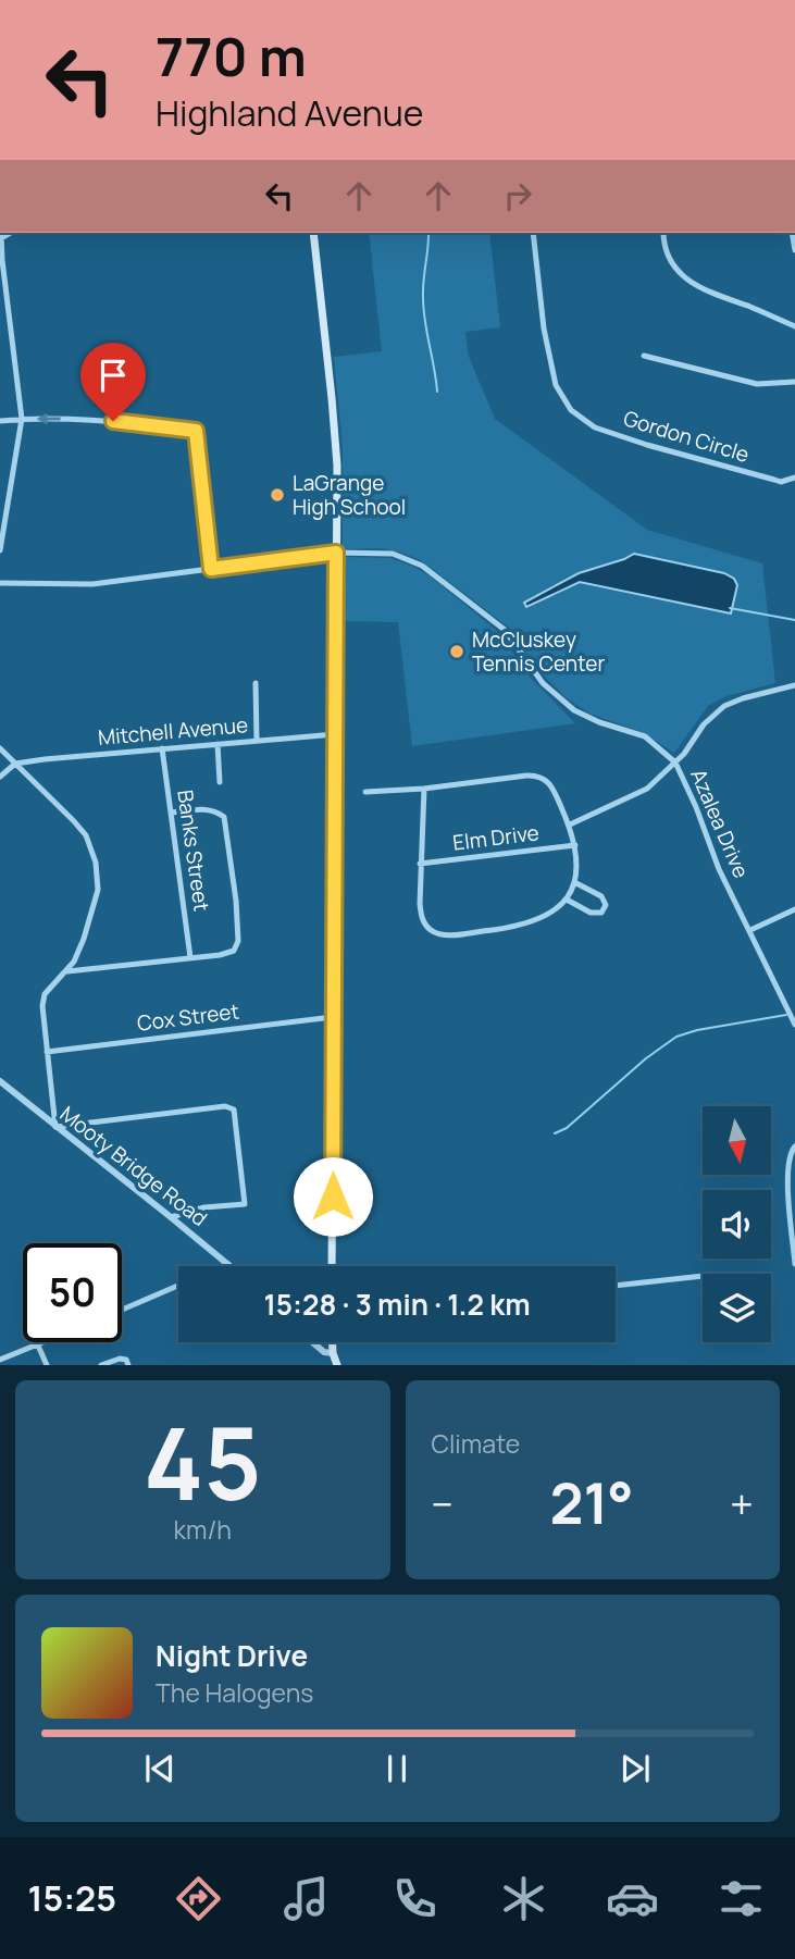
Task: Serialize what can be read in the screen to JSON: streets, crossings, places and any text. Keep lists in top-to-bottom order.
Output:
{
  "streets": {
    "street": [
      "Gordon Circle",
      "Mitchell Avenue",
      "Azalea Drive",
      "Elm Drive",
      "Banks Street",
      "Cox Street",
      "Mooty Bridge Road"
    ]
  },
  "crossings": [
    ["Mitchell Avenue", "Banks Street"]
  ],
  "places": ["LaGrange High School", "McCluskey Tennis Center"],
  "north": "bottom",
  "page": {
    "turn": ["770 m", "Highland Avenue"],
    "limit": "50",
    "trip": "15:28 · 3 min · 1.2 km",
    "tile": [
      ["45", "km/h"],
      "Climate"
    ],
    "heat": ["−", "21°", "+"],
    "song": ["Night Drive", "The Halogens"],
    "tabs": "15:25"
  }
}
